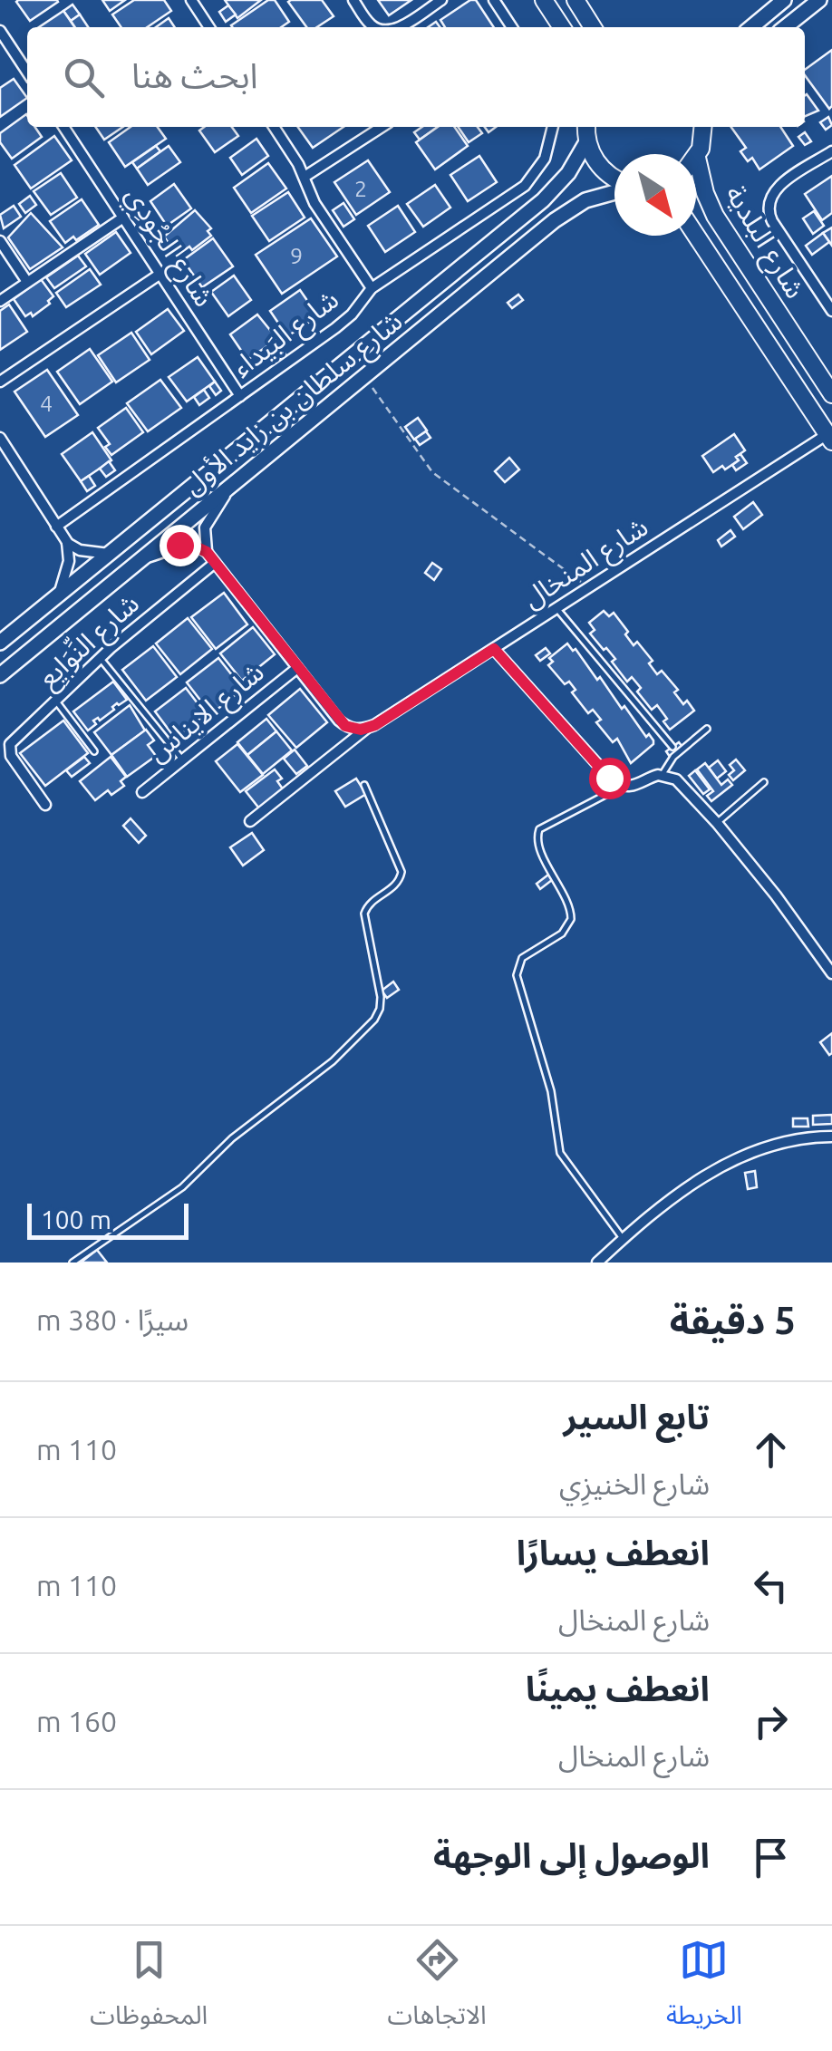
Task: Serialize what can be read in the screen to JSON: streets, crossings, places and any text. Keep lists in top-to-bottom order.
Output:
{
  "streets": {
    "main road": ["شارع البلدية", "شارع سلطان بن زايد الأول"],
    "street": [
      "شارع الجُودِي",
      "شارع البَيداء",
      "شارع المنخال",
      "شارع النِّوَايِع",
      "شارع الايناس"
    ]
  },
  "crossings": [
    ["شارع البلدية", "شارع المنخال"],
    ["شارع الجُودِي", "شارع البَيداء"]
  ],
  "house_numbers": ["2", "9", "4"],
  "scale_bar": "100 m",
  "north": "bottom right",
  "page": {
    "search": "ابحث هنا",
    "scale": "100 m",
    "heading": ["5 دقيقة", "سيرًا · 380 m"],
    "list": [
      ["تابع السير", "شارع الخنيزِي", "110 m"],
      ["انعطف يسارًا", "شارع المنخال", "110 m"],
      ["انعطف يمينًا", "شارع المنخال", "160 m"],
      "الوصول إلى الوجهة"
    ],
    "nav": ["الخريطة", "الاتجاهات", "المحفوظات"]
  }
}
